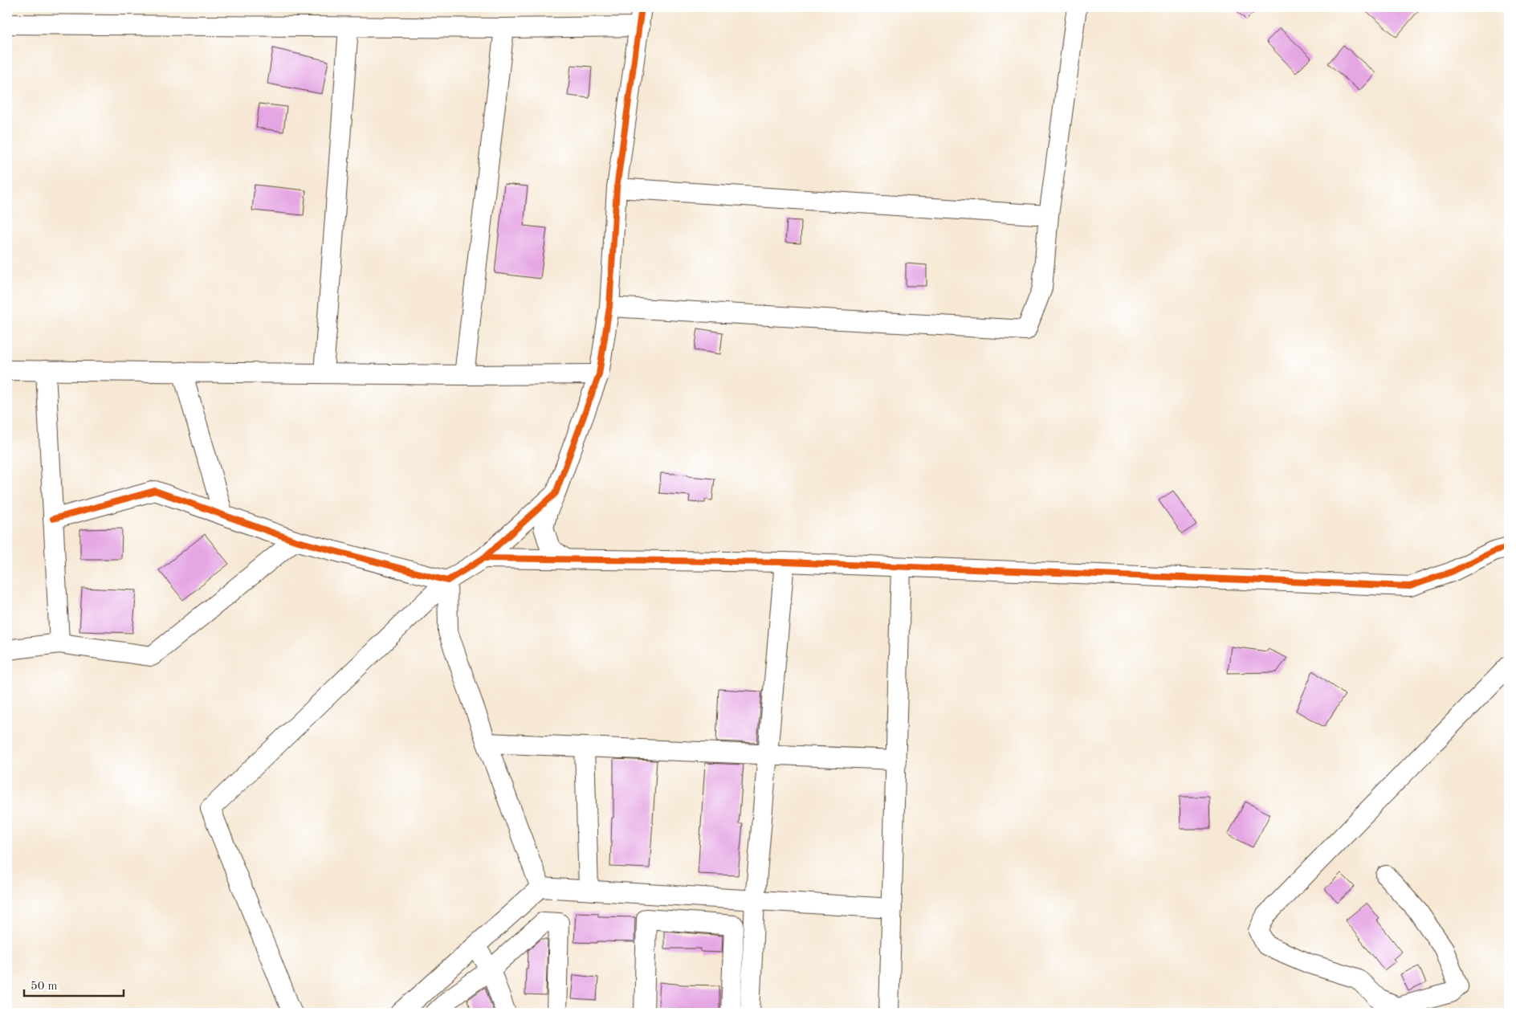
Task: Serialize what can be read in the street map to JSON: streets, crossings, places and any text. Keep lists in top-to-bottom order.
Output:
{
  "scale_bar": "50 m"
}
